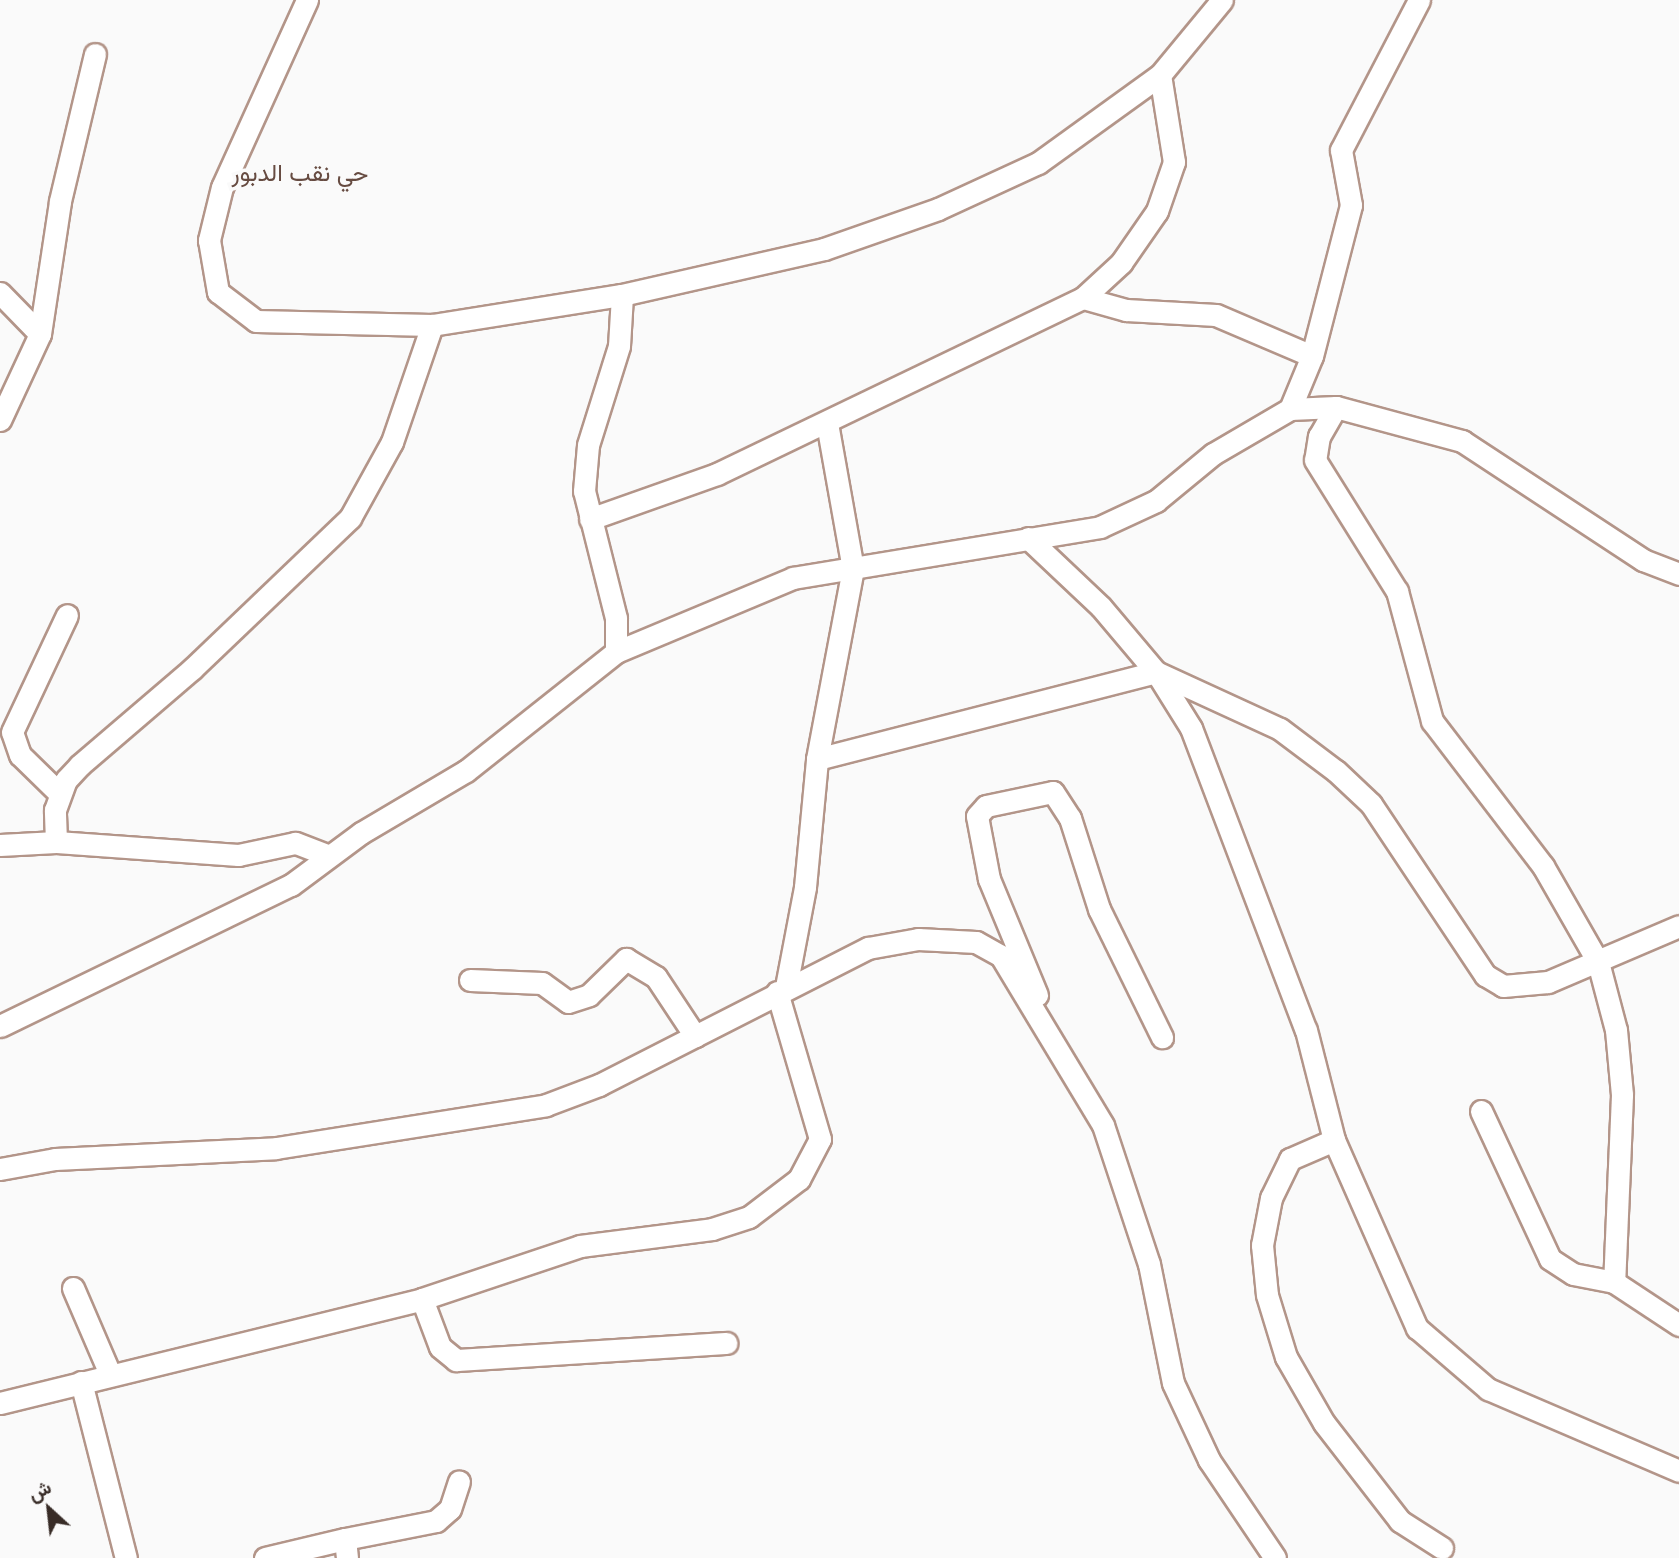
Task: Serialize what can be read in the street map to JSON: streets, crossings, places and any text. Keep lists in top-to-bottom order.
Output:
{
  "districts": ["حي نقب الدبور"],
  "north": "top left"
}
